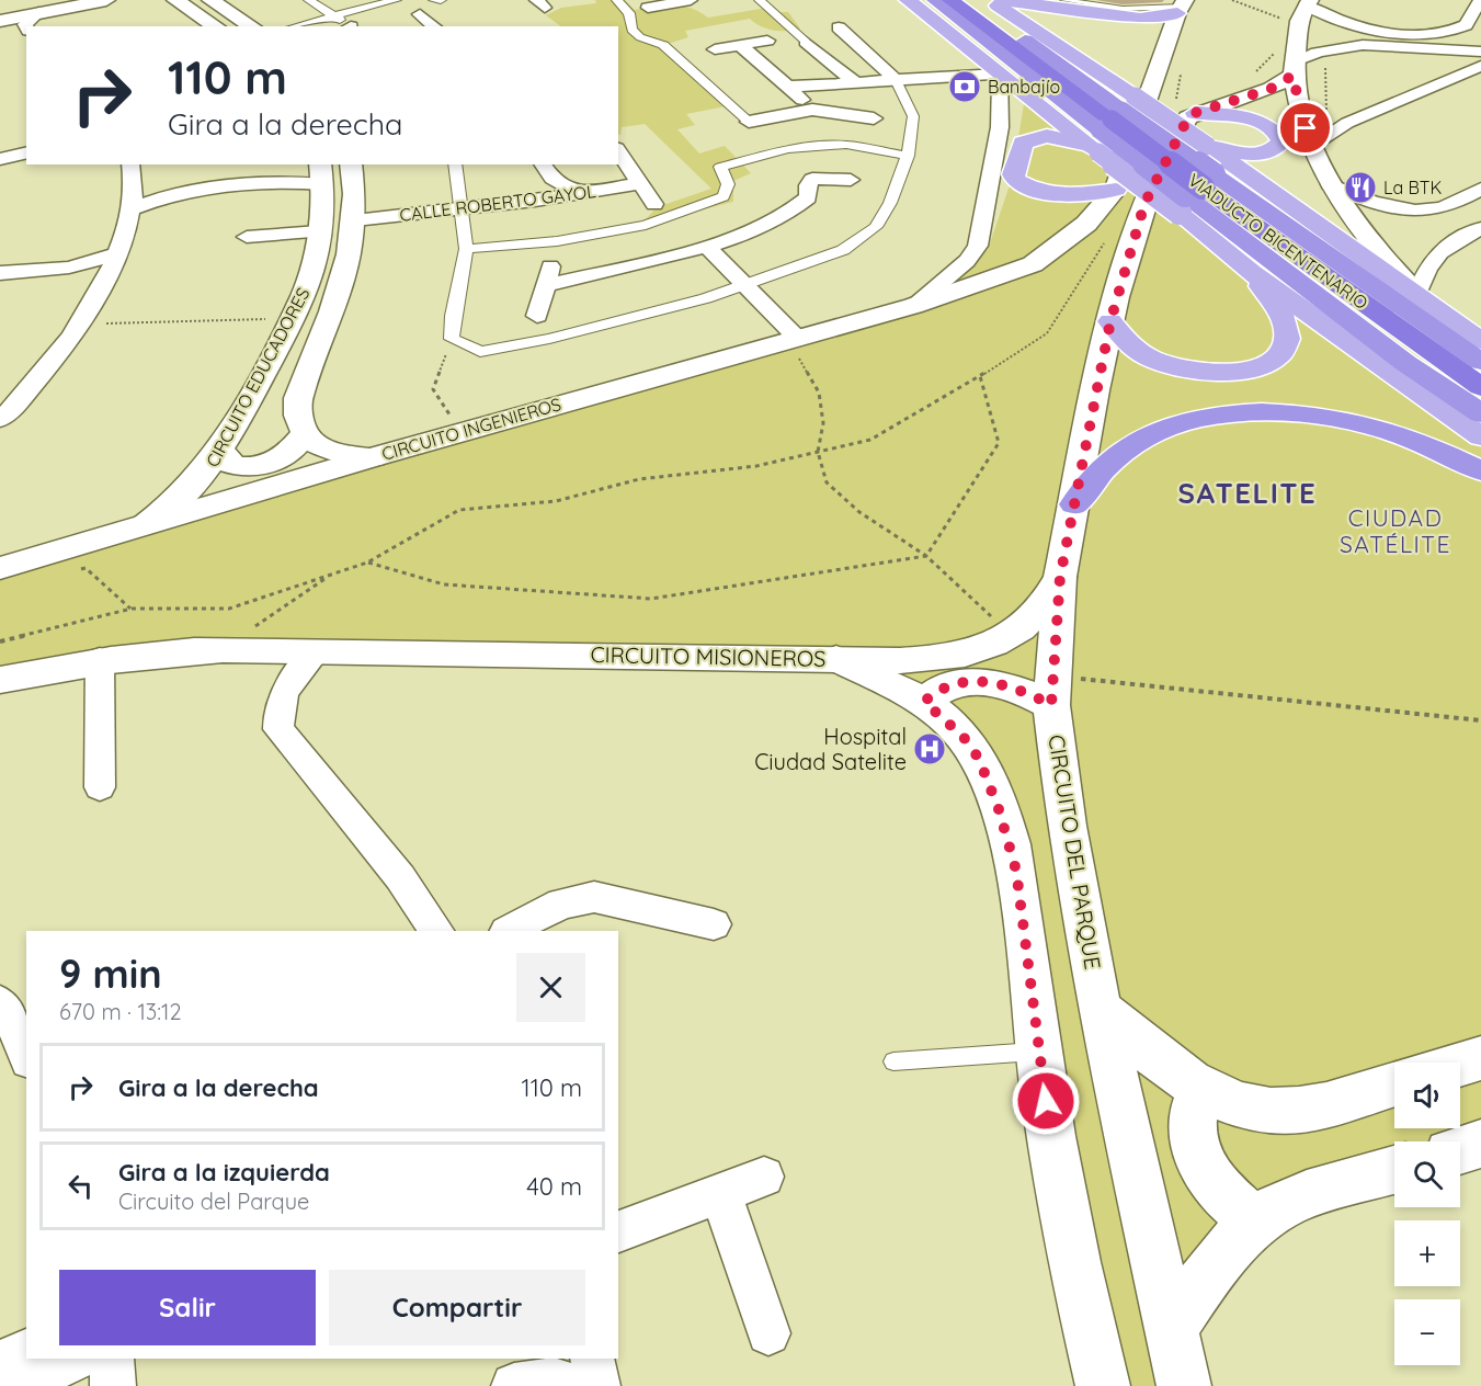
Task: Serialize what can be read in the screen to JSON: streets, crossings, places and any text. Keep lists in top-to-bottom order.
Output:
{
  "streets": {
    "highway": ["VIADUCTO BICENTENARIO"],
    "main road": [
      "CIRCUITO EDUCADORES",
      "CIRCUITO INGENIEROS",
      "CIRCUITO MISIONEROS",
      "CIRCUITO DEL PARQUE"
    ],
    "street": ["CALLE ROBERTO GAYOL"]
  },
  "crossings": [
    ["CIRCUITO EDUCADORES", "CIRCUITO INGENIEROS"]
  ],
  "districts": ["SATELITE", "CIUDAD SATÉLITE"],
  "places": {
    "bank": ["Banbajío"],
    "restaurant": ["La BTK"],
    "hospital": ["Hospital Ciudad Satelite"]
  },
  "page": {
    "turn": ["110 m", "Gira a la derecha"],
    "heading": ["9 min", "670 m · 13:12"],
    "list": [
      {
        "name": "Gira a la derecha",
        "value": "110 m"
      },
      {
        "name": "Gira a la izquierda",
        "note": "Circuito del Parque",
        "value": "40 m"
      }
    ],
    "map_buttons": ["+", "−"],
    "buttons": ["Salir", "Compartir"]
  }
}
